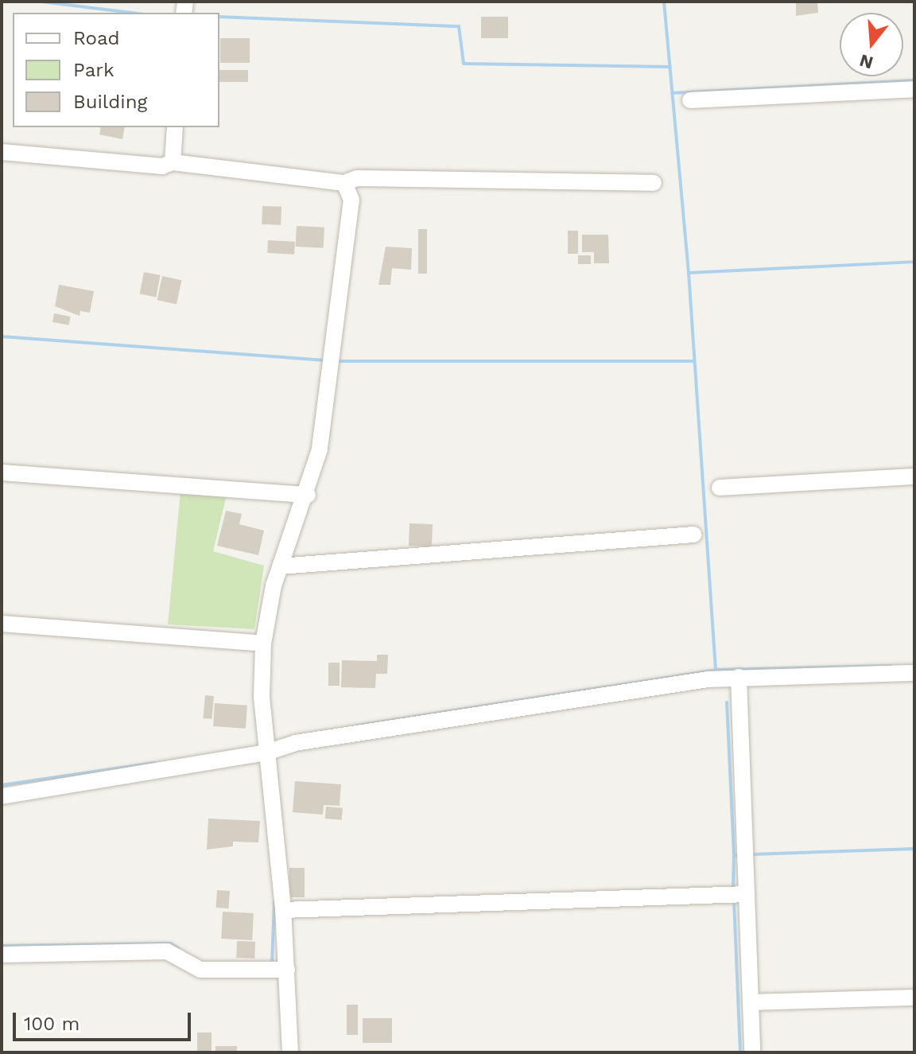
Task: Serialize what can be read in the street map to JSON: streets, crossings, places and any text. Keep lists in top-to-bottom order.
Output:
{
  "legend": ["Road", "Park", "Building"],
  "scale_bar": "100 m",
  "north": "bottom"
}
